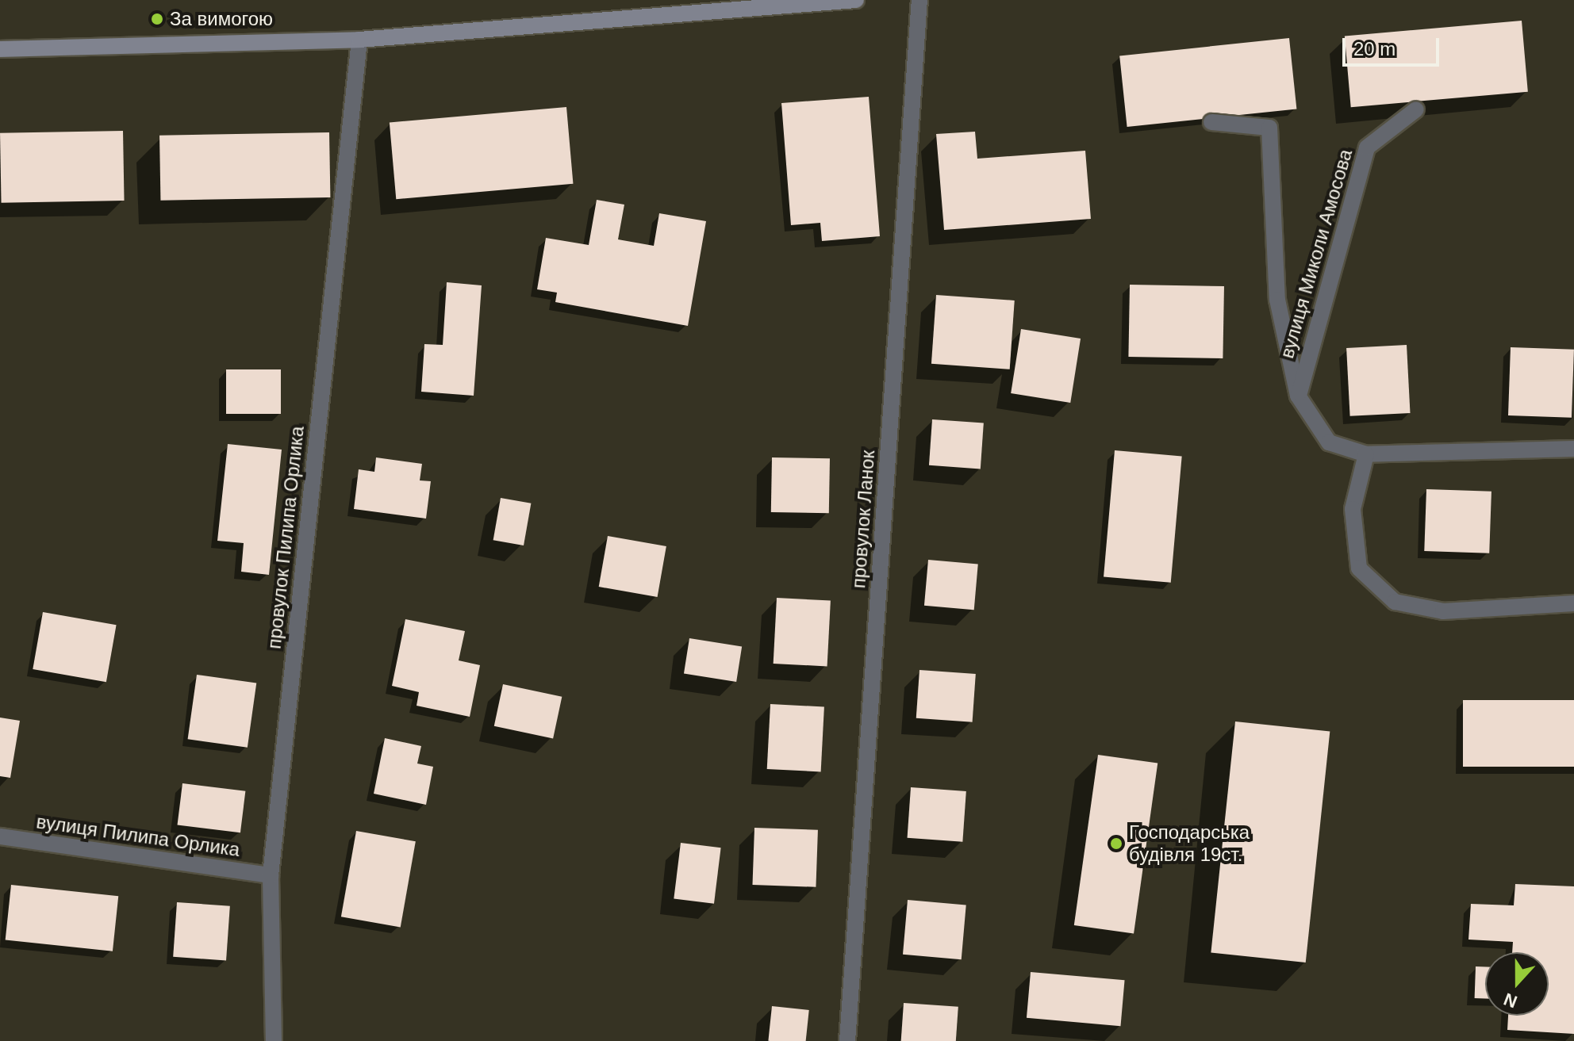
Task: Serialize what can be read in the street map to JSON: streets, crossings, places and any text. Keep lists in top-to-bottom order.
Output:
{
  "streets": {
    "street": [
      "вулиця Миколи Амосова",
      "провулок Ланок",
      "провулок Пилипа Орлика",
      "вулиця Пилипа Орлика"
    ]
  },
  "crossings": [
    ["провулок Пилипа Орлика", "вулиця Пилипа Орлика"]
  ],
  "places": ["За вимогою", "Господарська будівля 19ст."],
  "scale_bar": "20 m",
  "north": "bottom"
}
